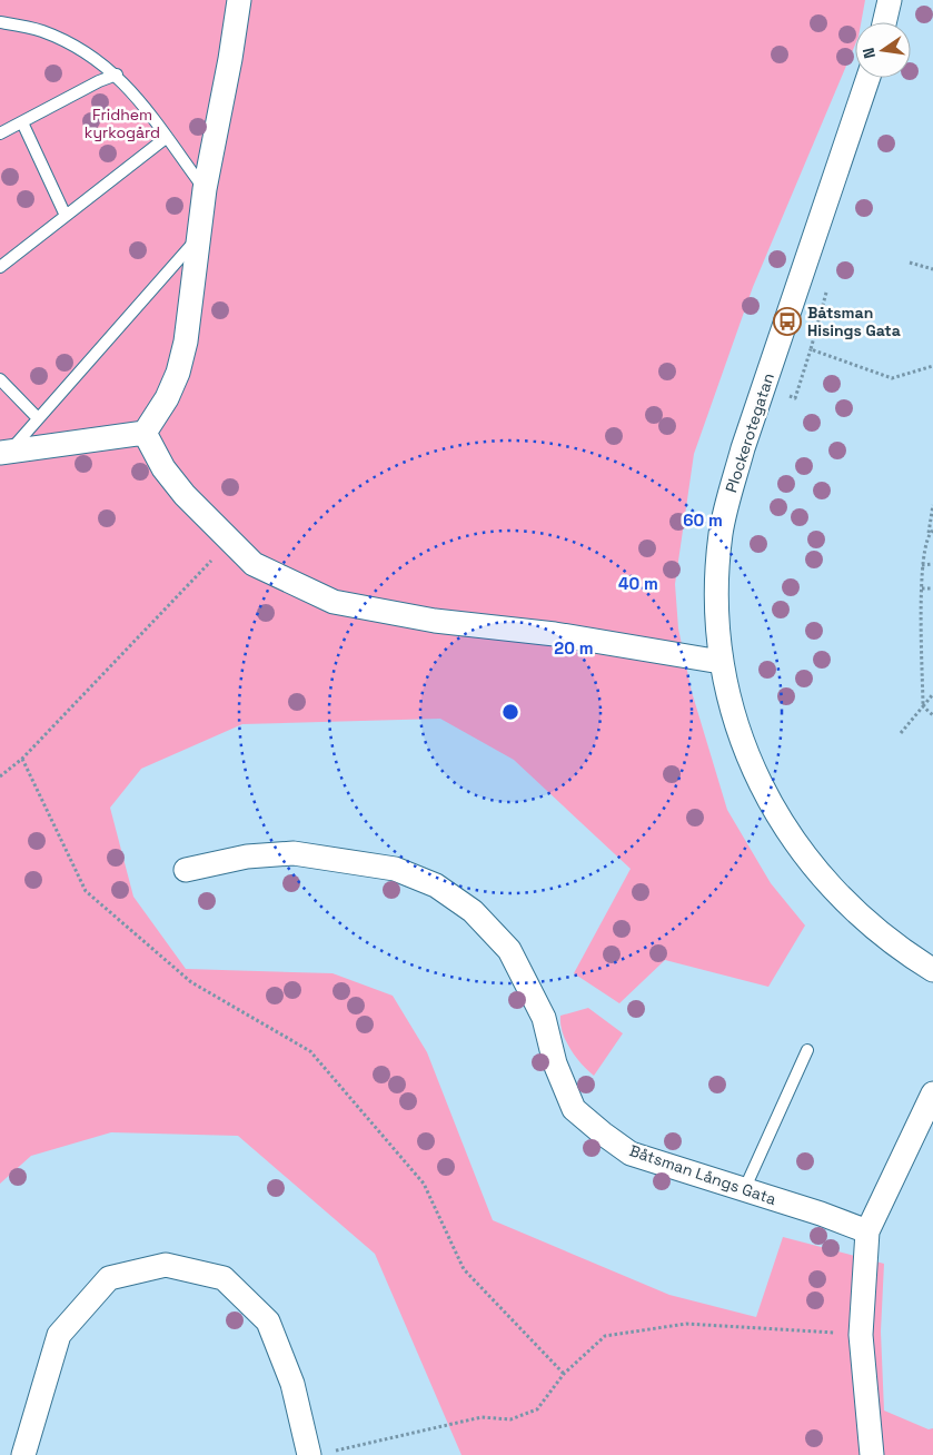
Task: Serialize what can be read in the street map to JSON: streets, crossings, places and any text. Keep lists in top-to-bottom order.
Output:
{
  "streets": {
    "street": ["Plockerotegatan", "Båtsman Långs Gata"]
  },
  "parks": ["Fridhem kyrkogård"],
  "places": {
    "bus stop": ["Båtsman Hisings Gata"]
  },
  "north": "left",
  "rings": ["60 m", "40 m", "20 m"]
}
